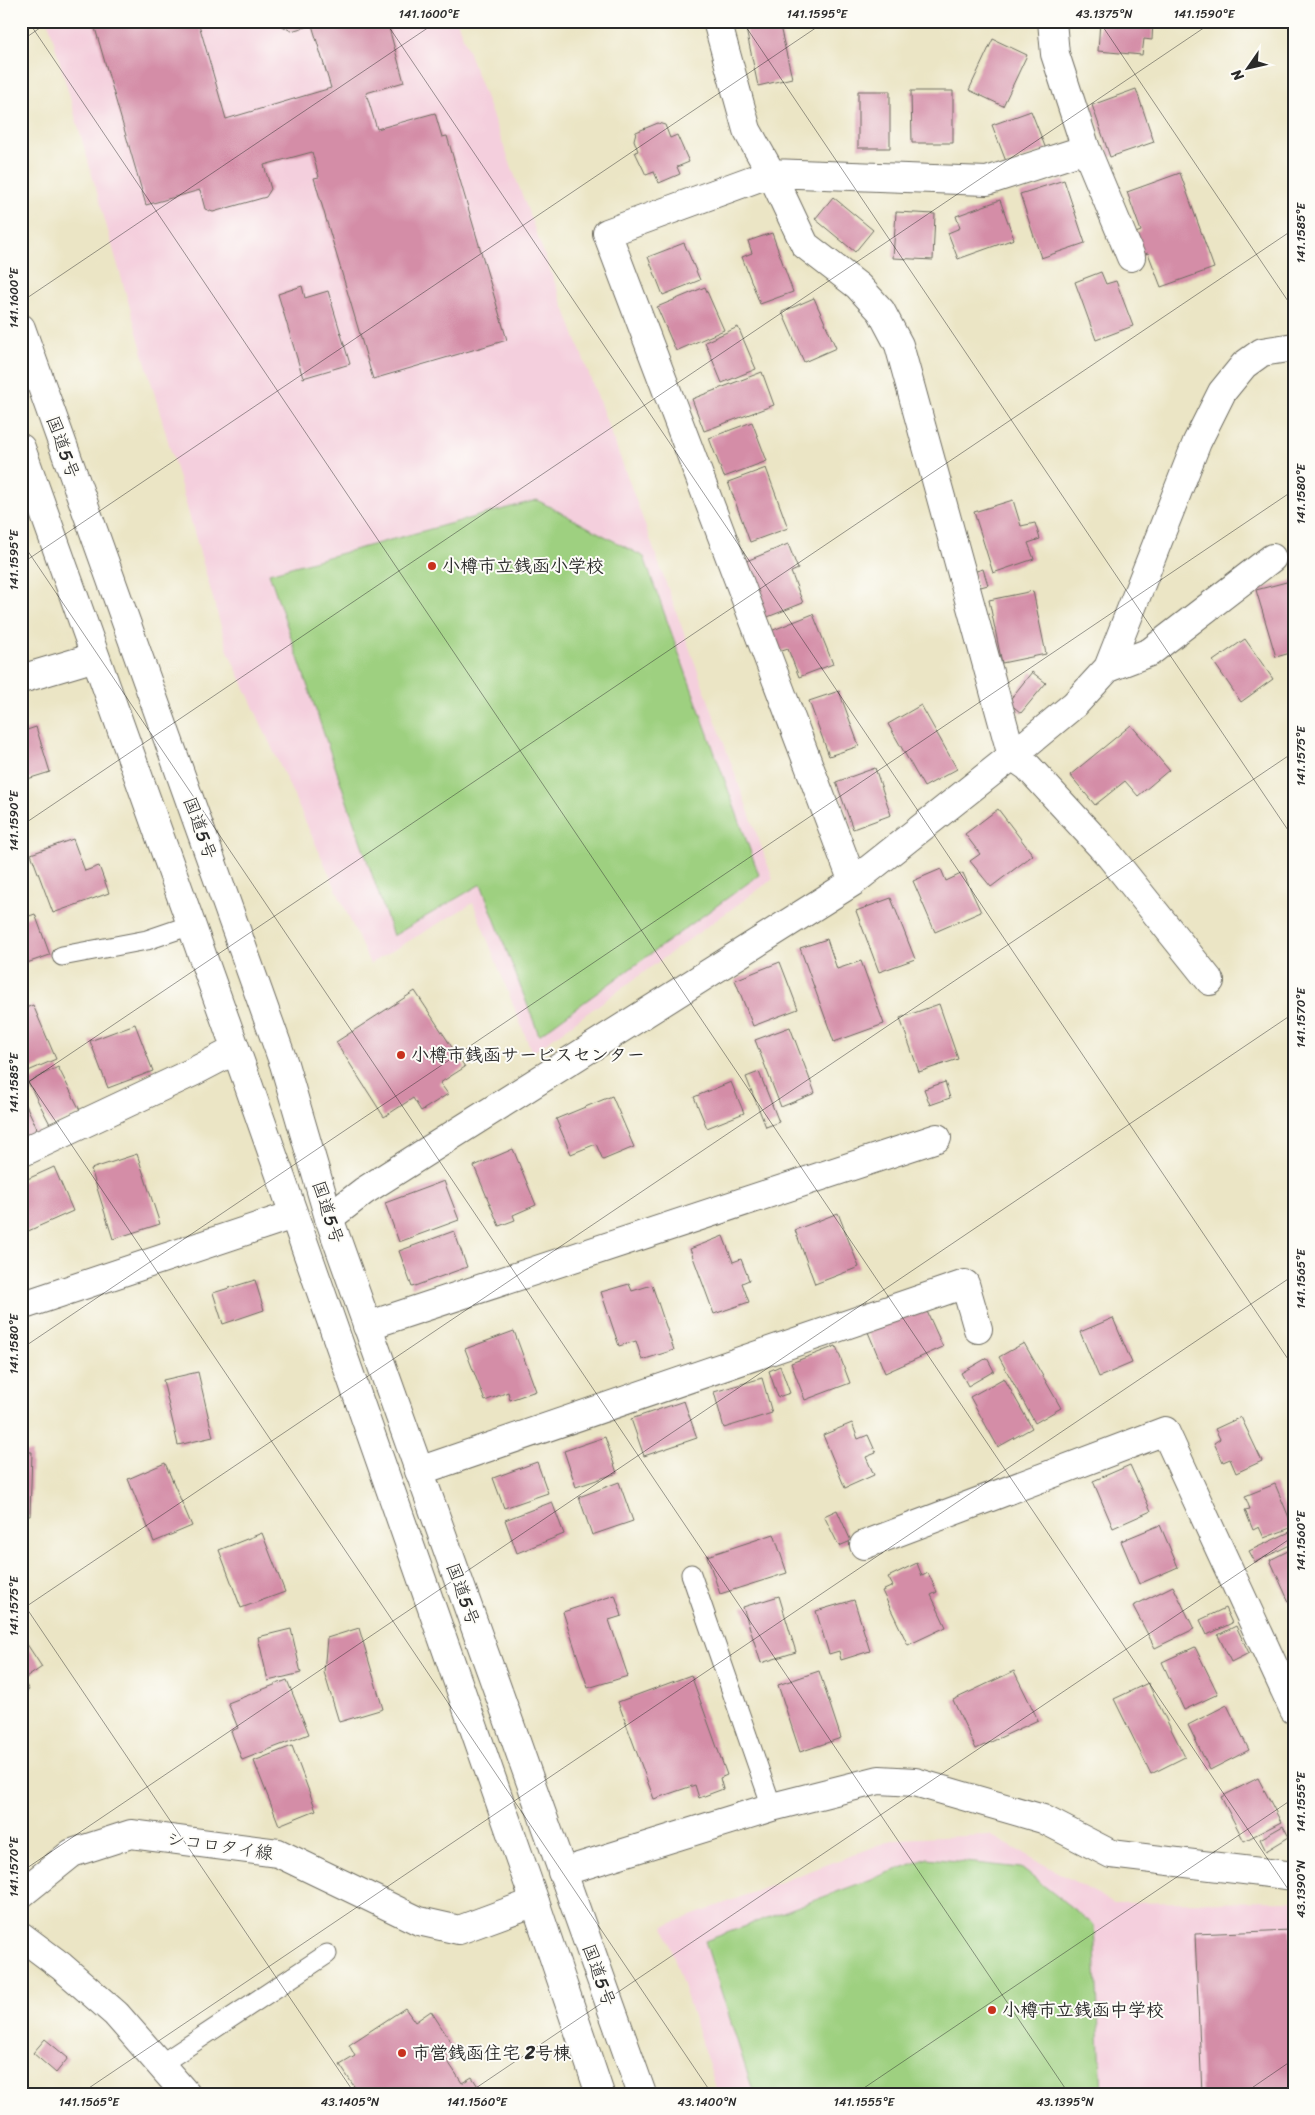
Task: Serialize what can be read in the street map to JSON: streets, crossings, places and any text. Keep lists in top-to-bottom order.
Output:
{
  "streets": {
    "main road": ["国道5号", "シコロタイ線"]
  },
  "crossings": [
    ["国道5号", "シコロタイ線"]
  ],
  "places": [
    "小樽市立銭函小学校",
    "小樽市銭函サービスセンター",
    "小樽市立銭函中学校",
    "市営銭函住宅 2号棟"
  ],
  "north": "bottom left",
  "coordinates": [
    "141.1600°E",
    "141.1595°E",
    "43.1375°N",
    "141.1590°E",
    "141.1585°E",
    "141.1580°E",
    "141.1575°E",
    "141.1570°E",
    "141.1565°E",
    "141.1560°E",
    "141.1555°E",
    "43.1390°N",
    "43.1405°N",
    "43.1400°N",
    "43.1395°N"
  ]
}
